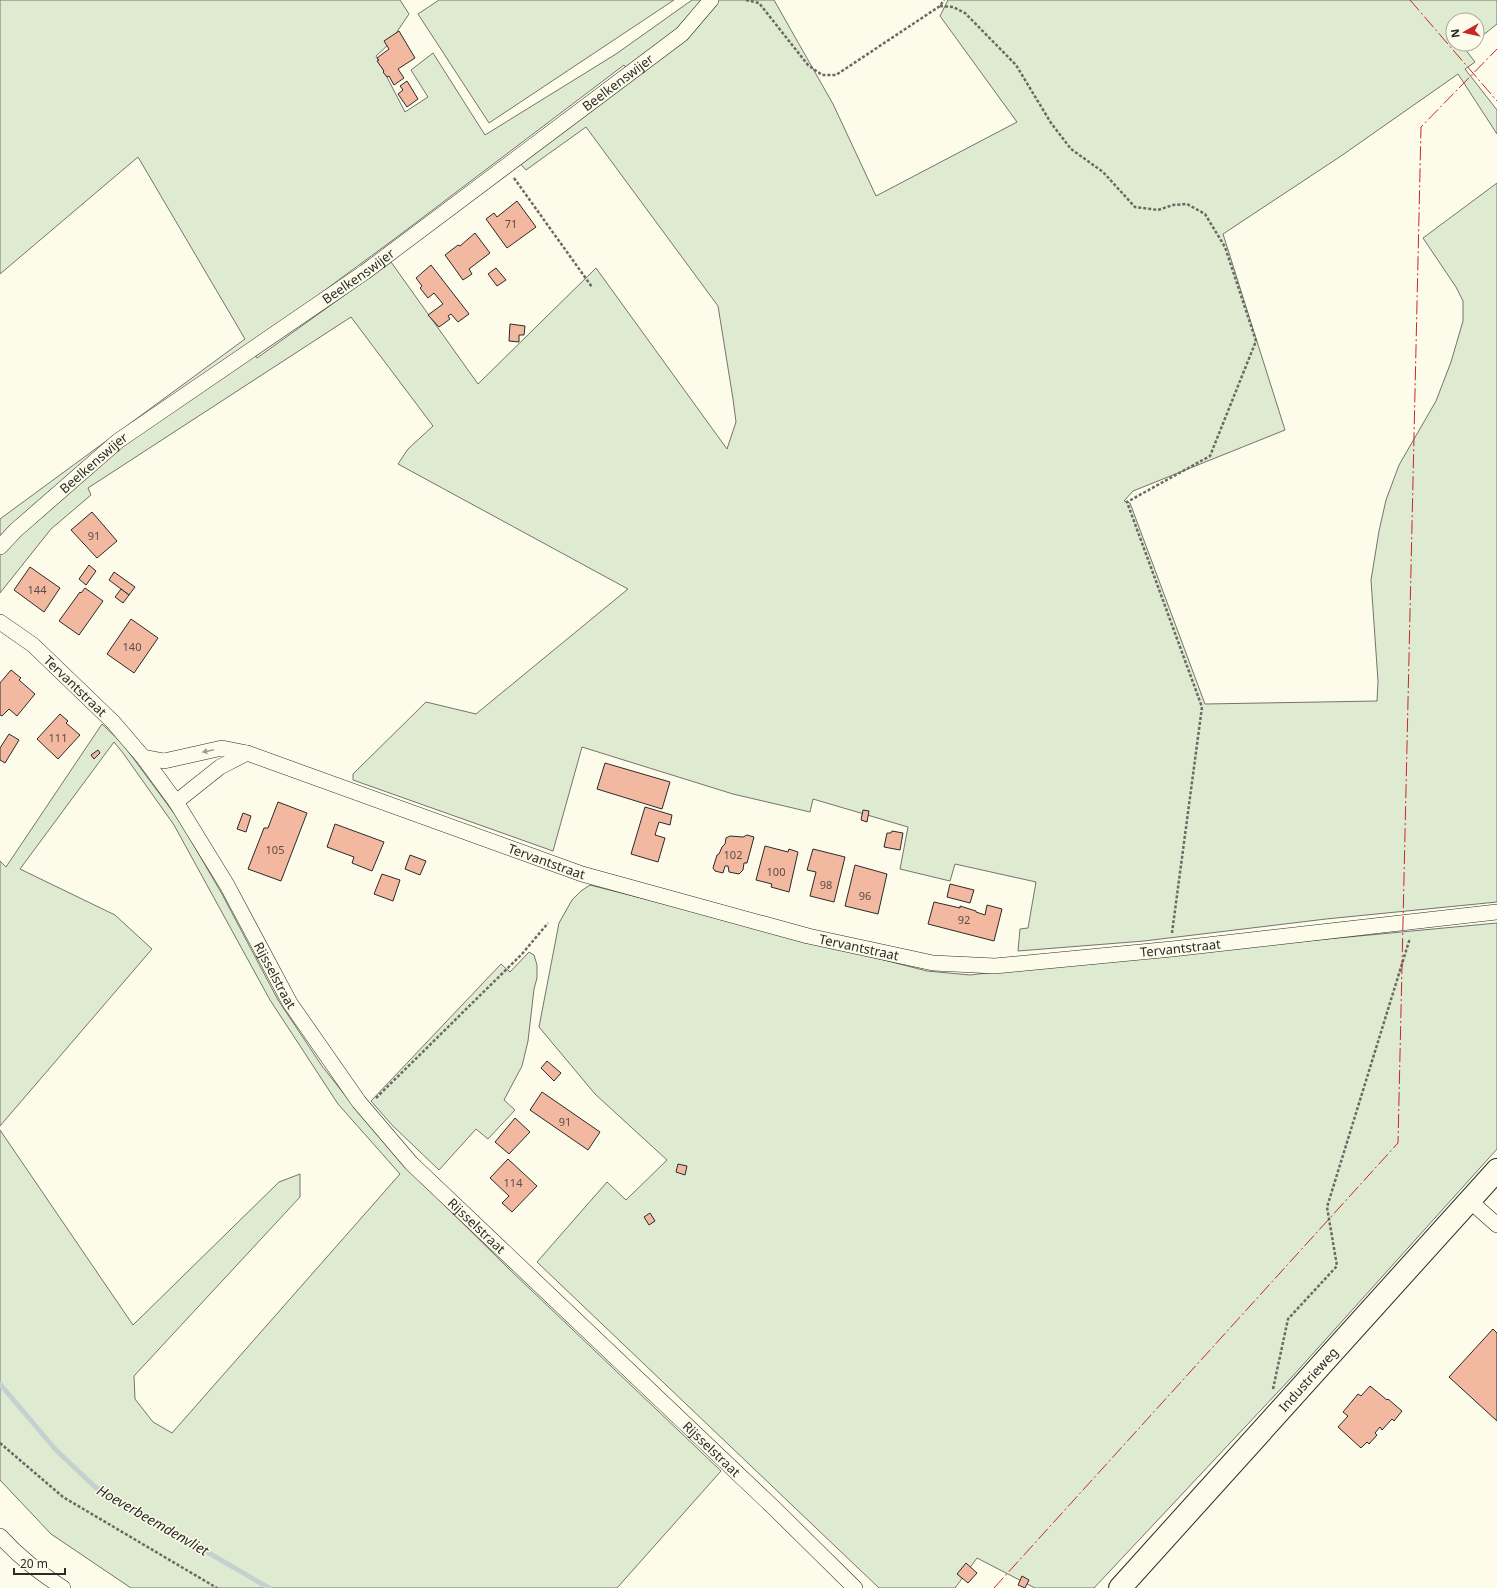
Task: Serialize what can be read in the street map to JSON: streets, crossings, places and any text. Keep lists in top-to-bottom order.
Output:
{
  "streets": {
    "main road": ["Industrieweg"],
    "street": ["Beelkenswijer", "Tervantstraat", "Rijsselstraat"]
  },
  "crossings": [
    ["Tervantstraat", "Rijsselstraat"]
  ],
  "water": ["Hoeverbeemdenvliet"],
  "house_numbers": [
    "71",
    "91",
    "144",
    "140",
    "111",
    "105",
    "102",
    "100",
    "98",
    "96",
    "92",
    "91",
    "114"
  ],
  "scale_bar": "20 m",
  "north": "left"
}
